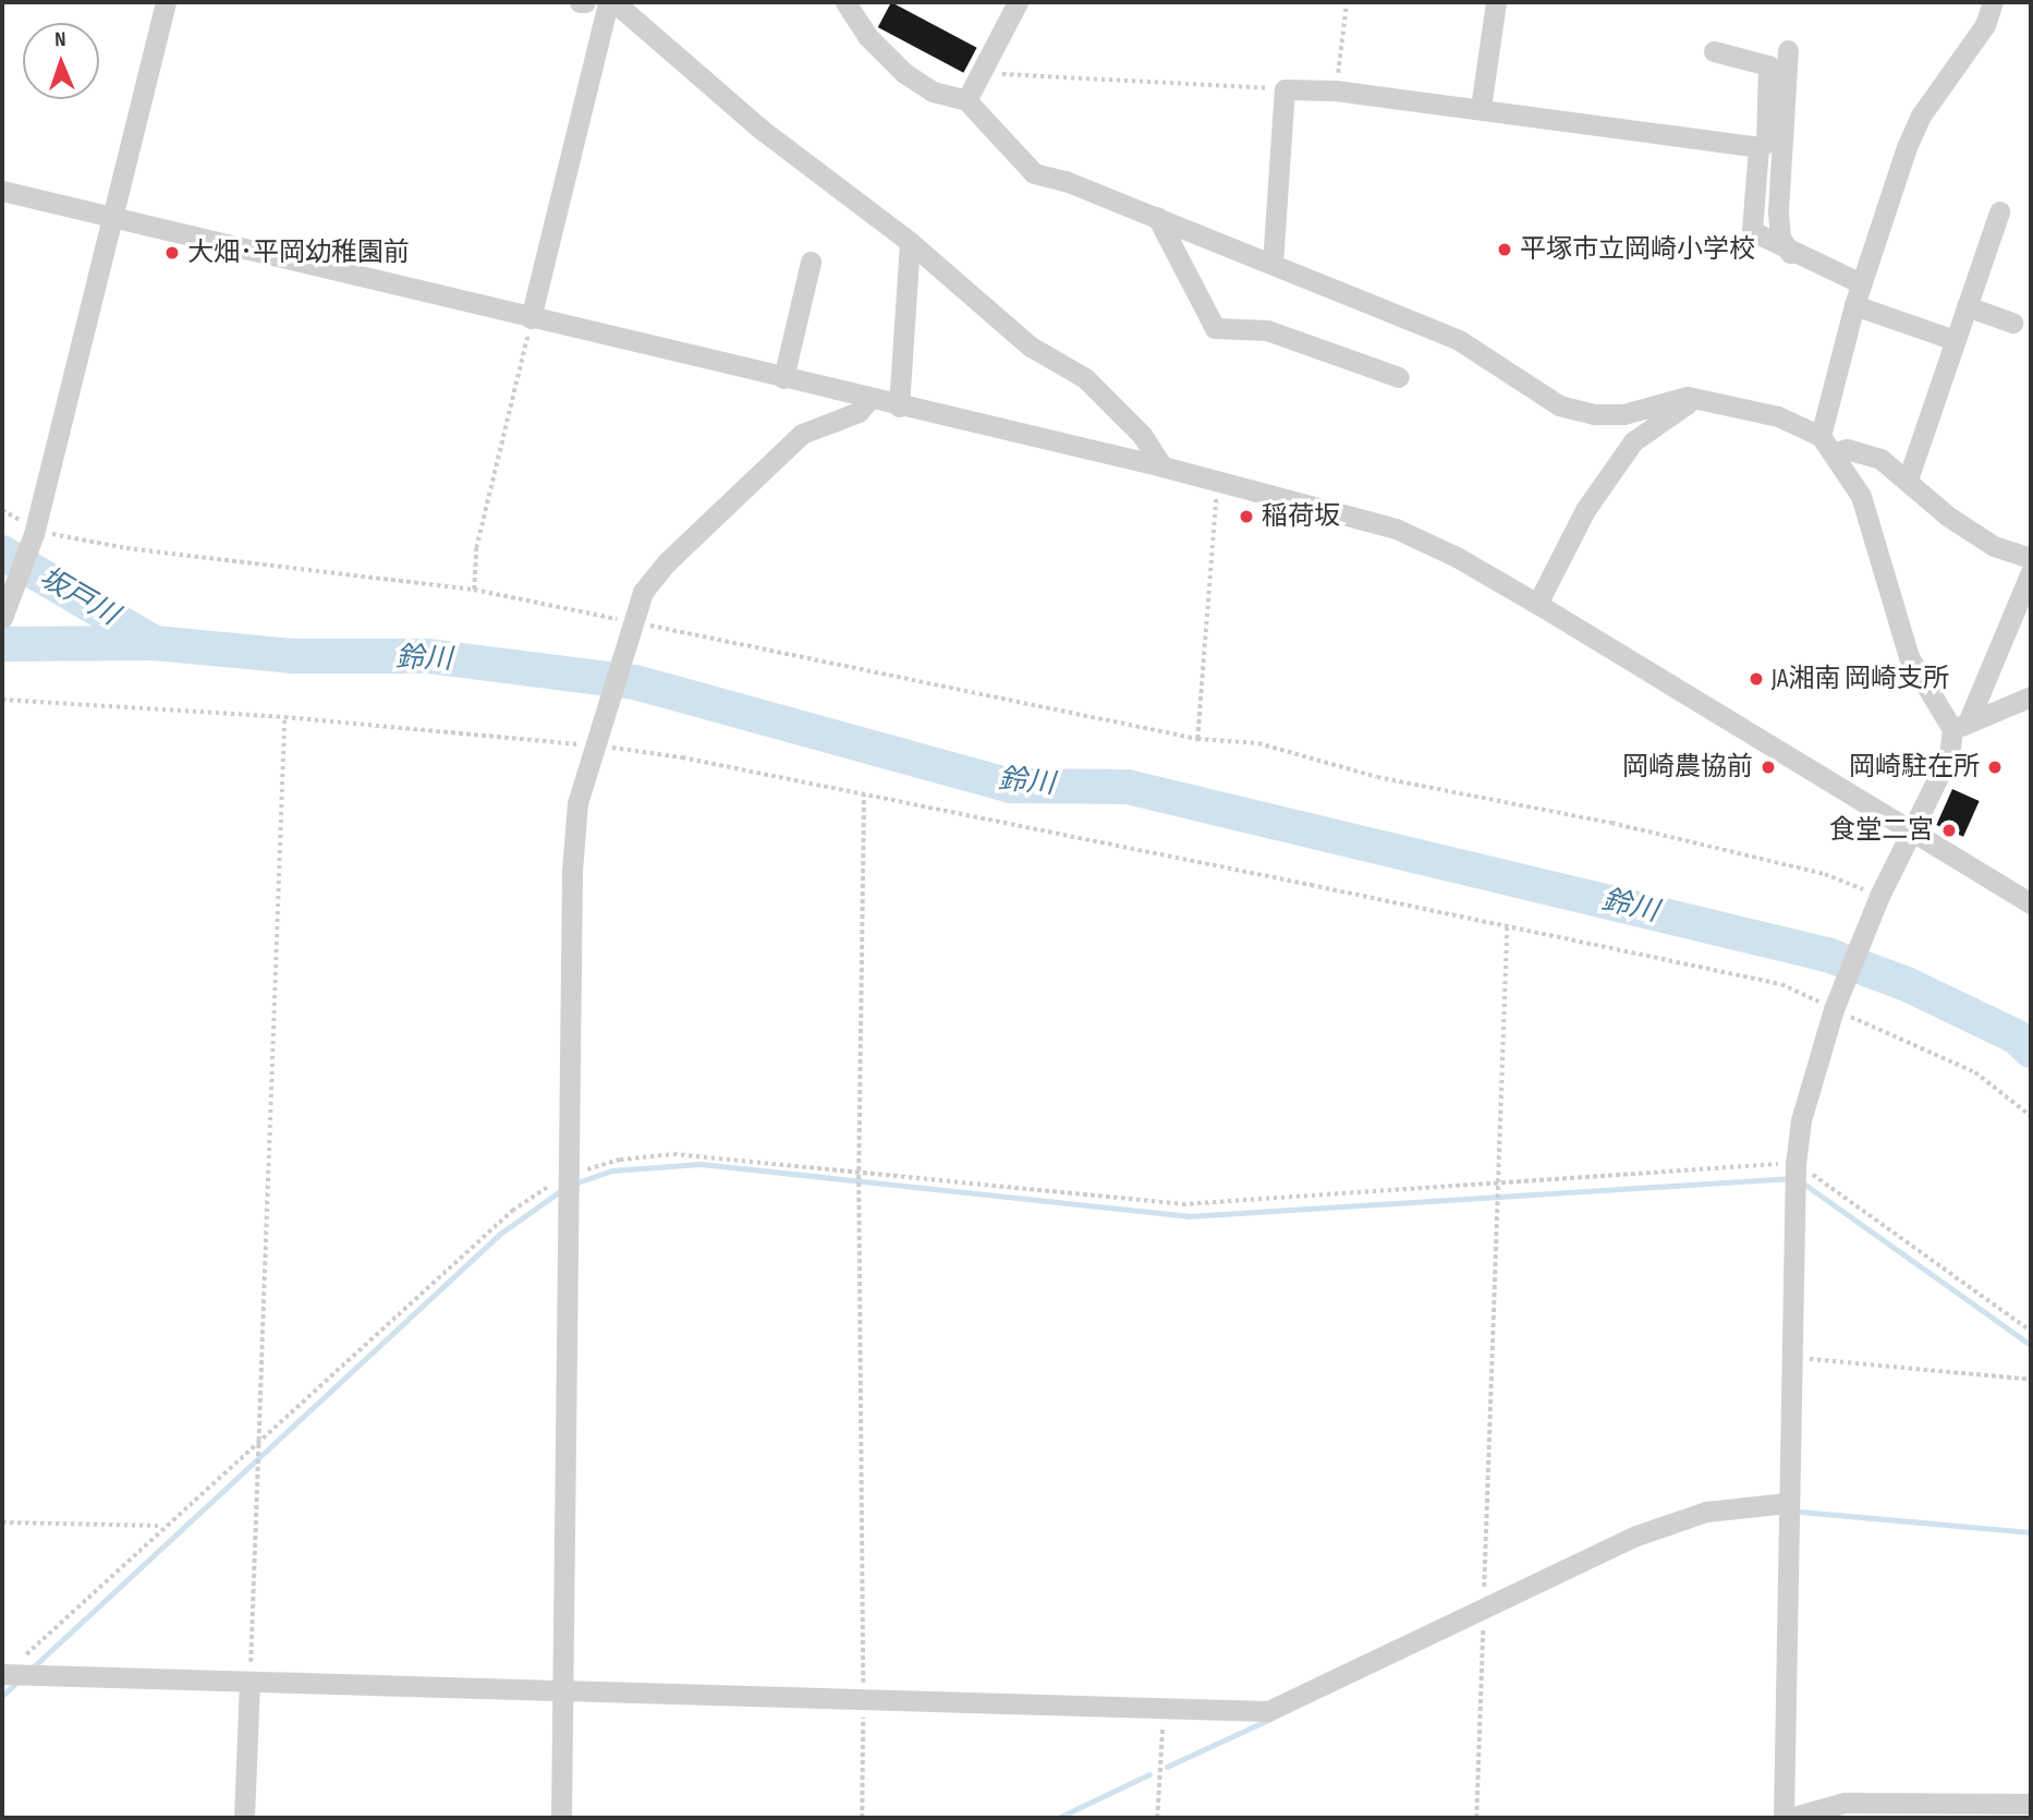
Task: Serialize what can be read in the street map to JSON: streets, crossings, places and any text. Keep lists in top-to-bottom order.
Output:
{
  "water": ["坂戸川", "鈴川"],
  "places": [
    "平塚市立岡崎小学校",
    "大畑･平岡幼稚園前",
    "稲荷坂",
    "JA湘南 岡崎支所",
    "岡崎農協前",
    "岡崎駐在所",
    "食堂二宮"
  ],
  "north": "top"
}
